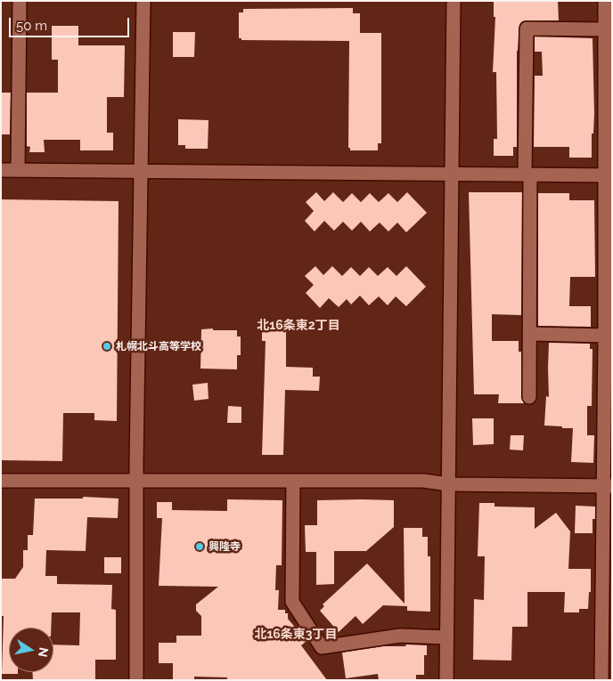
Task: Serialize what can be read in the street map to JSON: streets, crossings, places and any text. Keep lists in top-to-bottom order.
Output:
{
  "districts": ["北16条東2丁目", "北16条東3丁目"],
  "places": ["札幌北斗高等学校", "興隆寺"],
  "scale_bar": "50 m",
  "north": "right"
}
